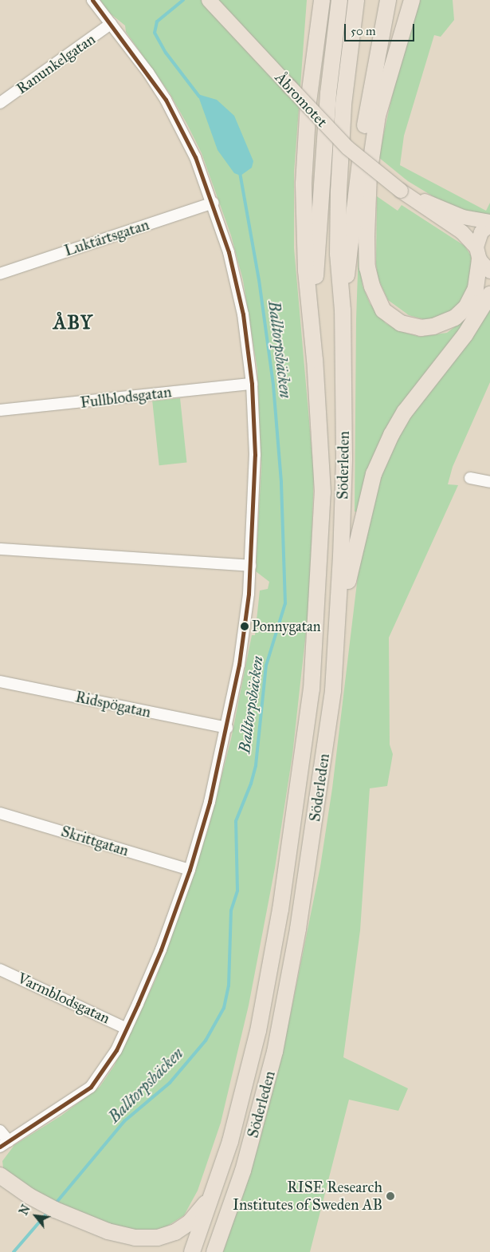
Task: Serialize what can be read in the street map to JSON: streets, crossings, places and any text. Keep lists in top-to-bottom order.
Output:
{
  "streets": {
    "highway": ["Söderleden"],
    "main road": ["Åbromotet"],
    "street": [
      "Ranunkelgatan",
      "Luktärtsgatan",
      "Fullblodsgatan",
      "Ridspögatan",
      "Skrittgatan",
      "Varmblodsgatan"
    ]
  },
  "districts": ["ÅBY"],
  "water": ["Balltorpsbäcken"],
  "places": ["Ponnygatan", "RISE Research Institutes of Sweden AB"],
  "scale_bar": "50 m",
  "north": "top left"
}
